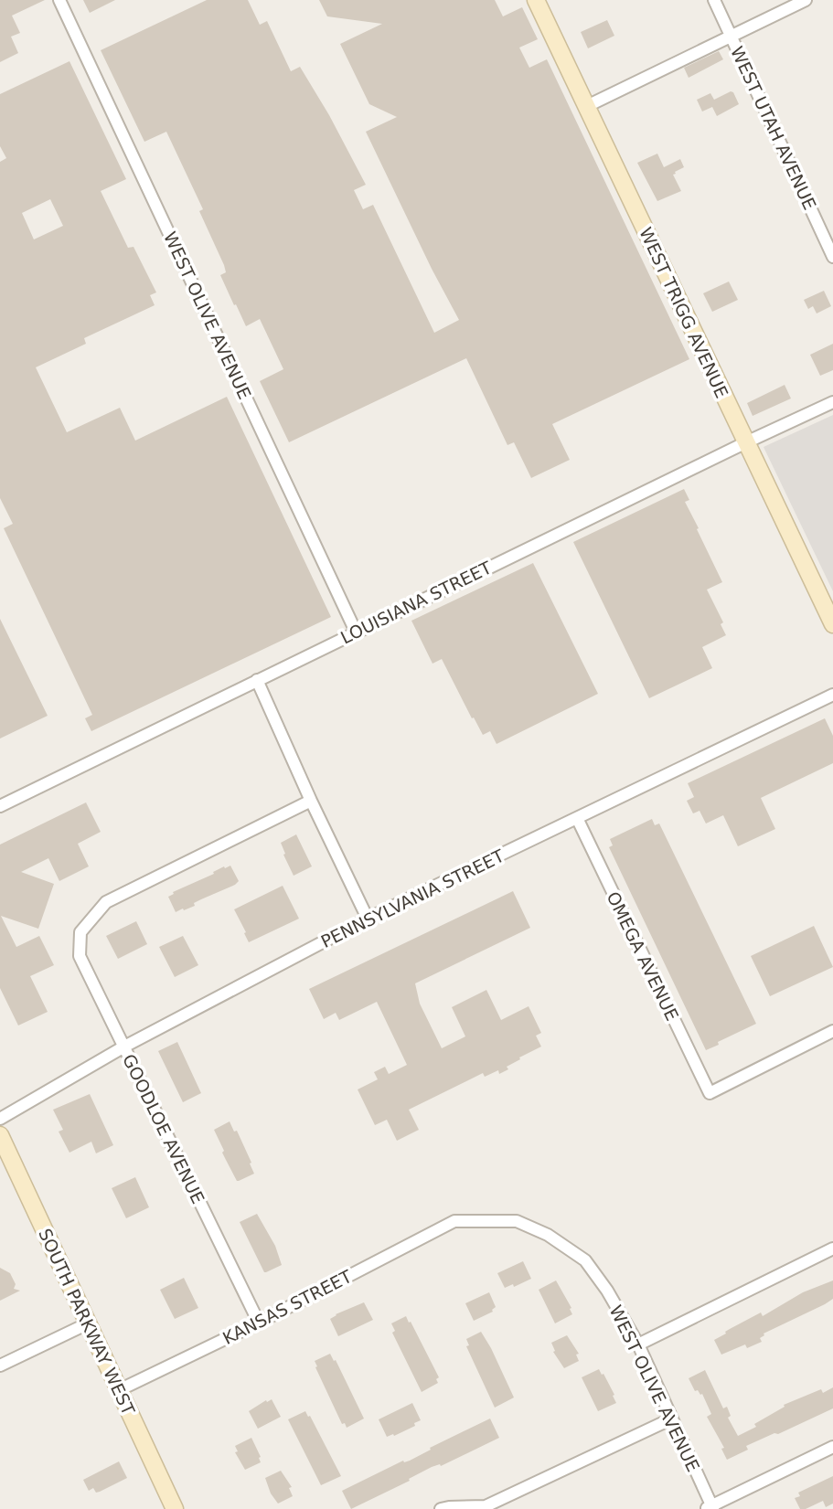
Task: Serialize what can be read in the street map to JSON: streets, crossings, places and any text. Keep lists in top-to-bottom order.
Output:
{
  "streets": {
    "street": [
      "WEST UTAH AVENUE",
      "WEST TRIGG AVENUE",
      "WEST OLIVE AVENUE",
      "LOUISIANA STREET",
      "PENNSYLVANIA STREET",
      "OMEGA AVENUE",
      "GOODLOE AVENUE",
      "KANSAS STREET",
      "SOUTH PARKWAY WEST"
    ]
  },
  "crossings": [
    ["WEST TRIGG AVENUE", "LOUISIANA STREET"],
    ["WEST OLIVE AVENUE", "LOUISIANA STREET"],
    ["WEST OLIVE AVENUE", "KANSAS STREET"],
    ["PENNSYLVANIA STREET", "OMEGA AVENUE"],
    ["PENNSYLVANIA STREET", "GOODLOE AVENUE"],
    ["GOODLOE AVENUE", "KANSAS STREET"],
    ["KANSAS STREET", "SOUTH PARKWAY WEST"]
  ]
}
